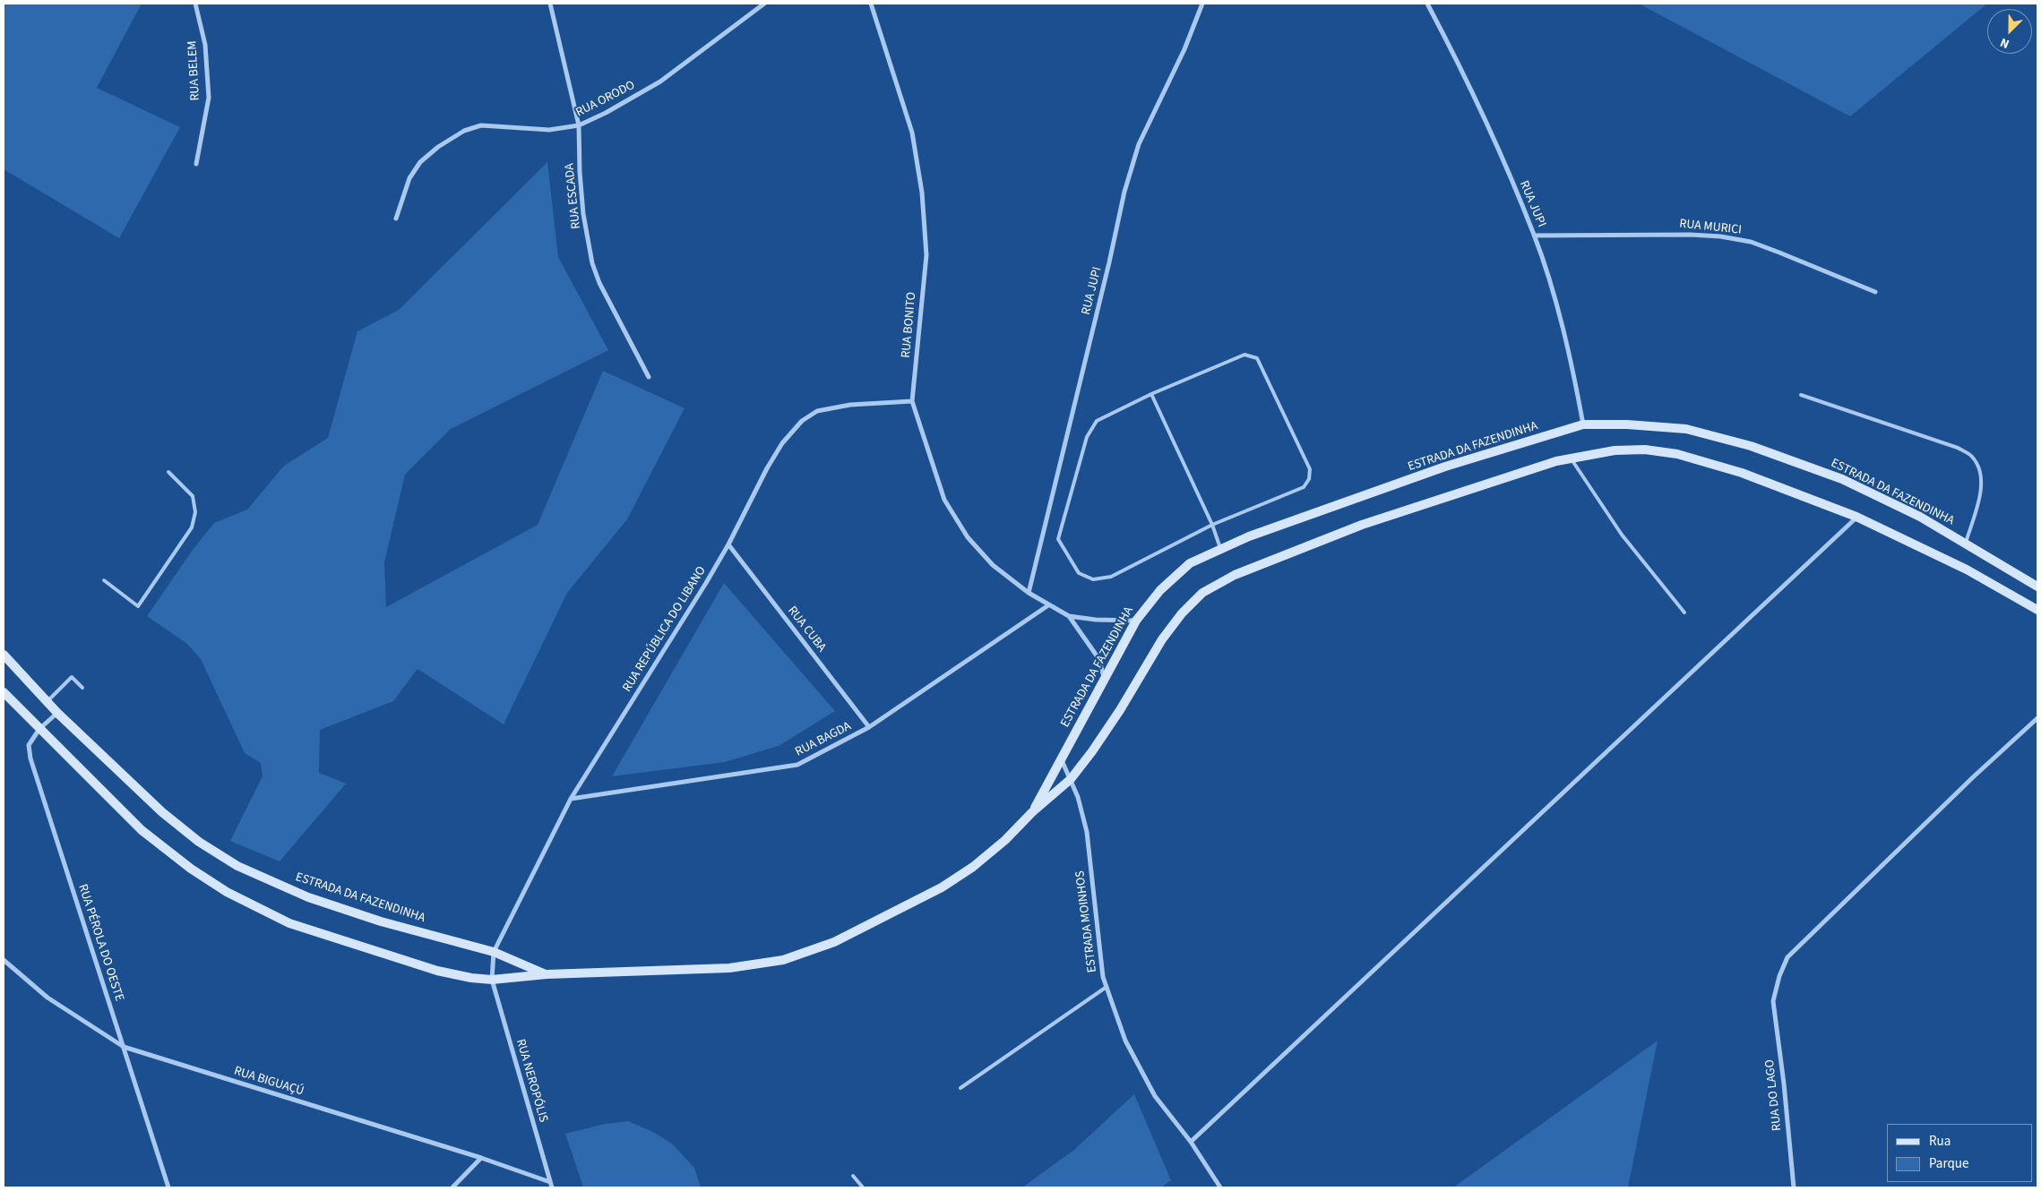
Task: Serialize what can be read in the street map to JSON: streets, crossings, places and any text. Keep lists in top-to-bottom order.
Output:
{
  "streets": {
    "main road": ["ESTRADA DA FAZENDINHA"],
    "street": [
      "RUA BELEM",
      "RUA ORODO",
      "RUA ESCADA",
      "RUA JUPI",
      "RUA MURICI",
      "RUA BONITO",
      "RUA REPÚBLICA DO LIBANO",
      "RUA CUBA",
      "RUA BAGDA",
      "ESTRADA MOINHOS",
      "RUA PÉROLA DO OESTE",
      "RUA NEROPÓLIS",
      "RUA BIGUAÇÚ",
      "RUA DO LAGO"
    ]
  },
  "crossings": [
    ["RUA ORODO", "RUA ESCADA"],
    ["RUA JUPI", "RUA MURICI"],
    ["RUA JUPI", "RUA BONITO"],
    ["RUA JUPI", "ESTRADA DA FAZENDINHA"],
    ["RUA BONITO", "RUA REPÚBLICA DO LIBANO"],
    ["RUA BONITO", "RUA BAGDA"],
    ["ESTRADA DA FAZENDINHA", "RUA REPÚBLICA DO LIBANO"],
    ["ESTRADA DA FAZENDINHA", "ESTRADA MOINHOS"],
    ["ESTRADA DA FAZENDINHA", "RUA PÉROLA DO OESTE"],
    ["ESTRADA DA FAZENDINHA", "RUA NEROPÓLIS"],
    ["RUA REPÚBLICA DO LIBANO", "RUA CUBA"],
    ["RUA REPÚBLICA DO LIBANO", "RUA BAGDA"],
    ["RUA REPÚBLICA DO LIBANO", "RUA NEROPÓLIS"],
    ["RUA CUBA", "RUA BAGDA"],
    ["RUA PÉROLA DO OESTE", "RUA BIGUAÇÚ"],
    ["RUA NEROPÓLIS", "RUA BIGUAÇÚ"]
  ],
  "legend": ["Rua", "Parque"],
  "north": "bottom left"
}
